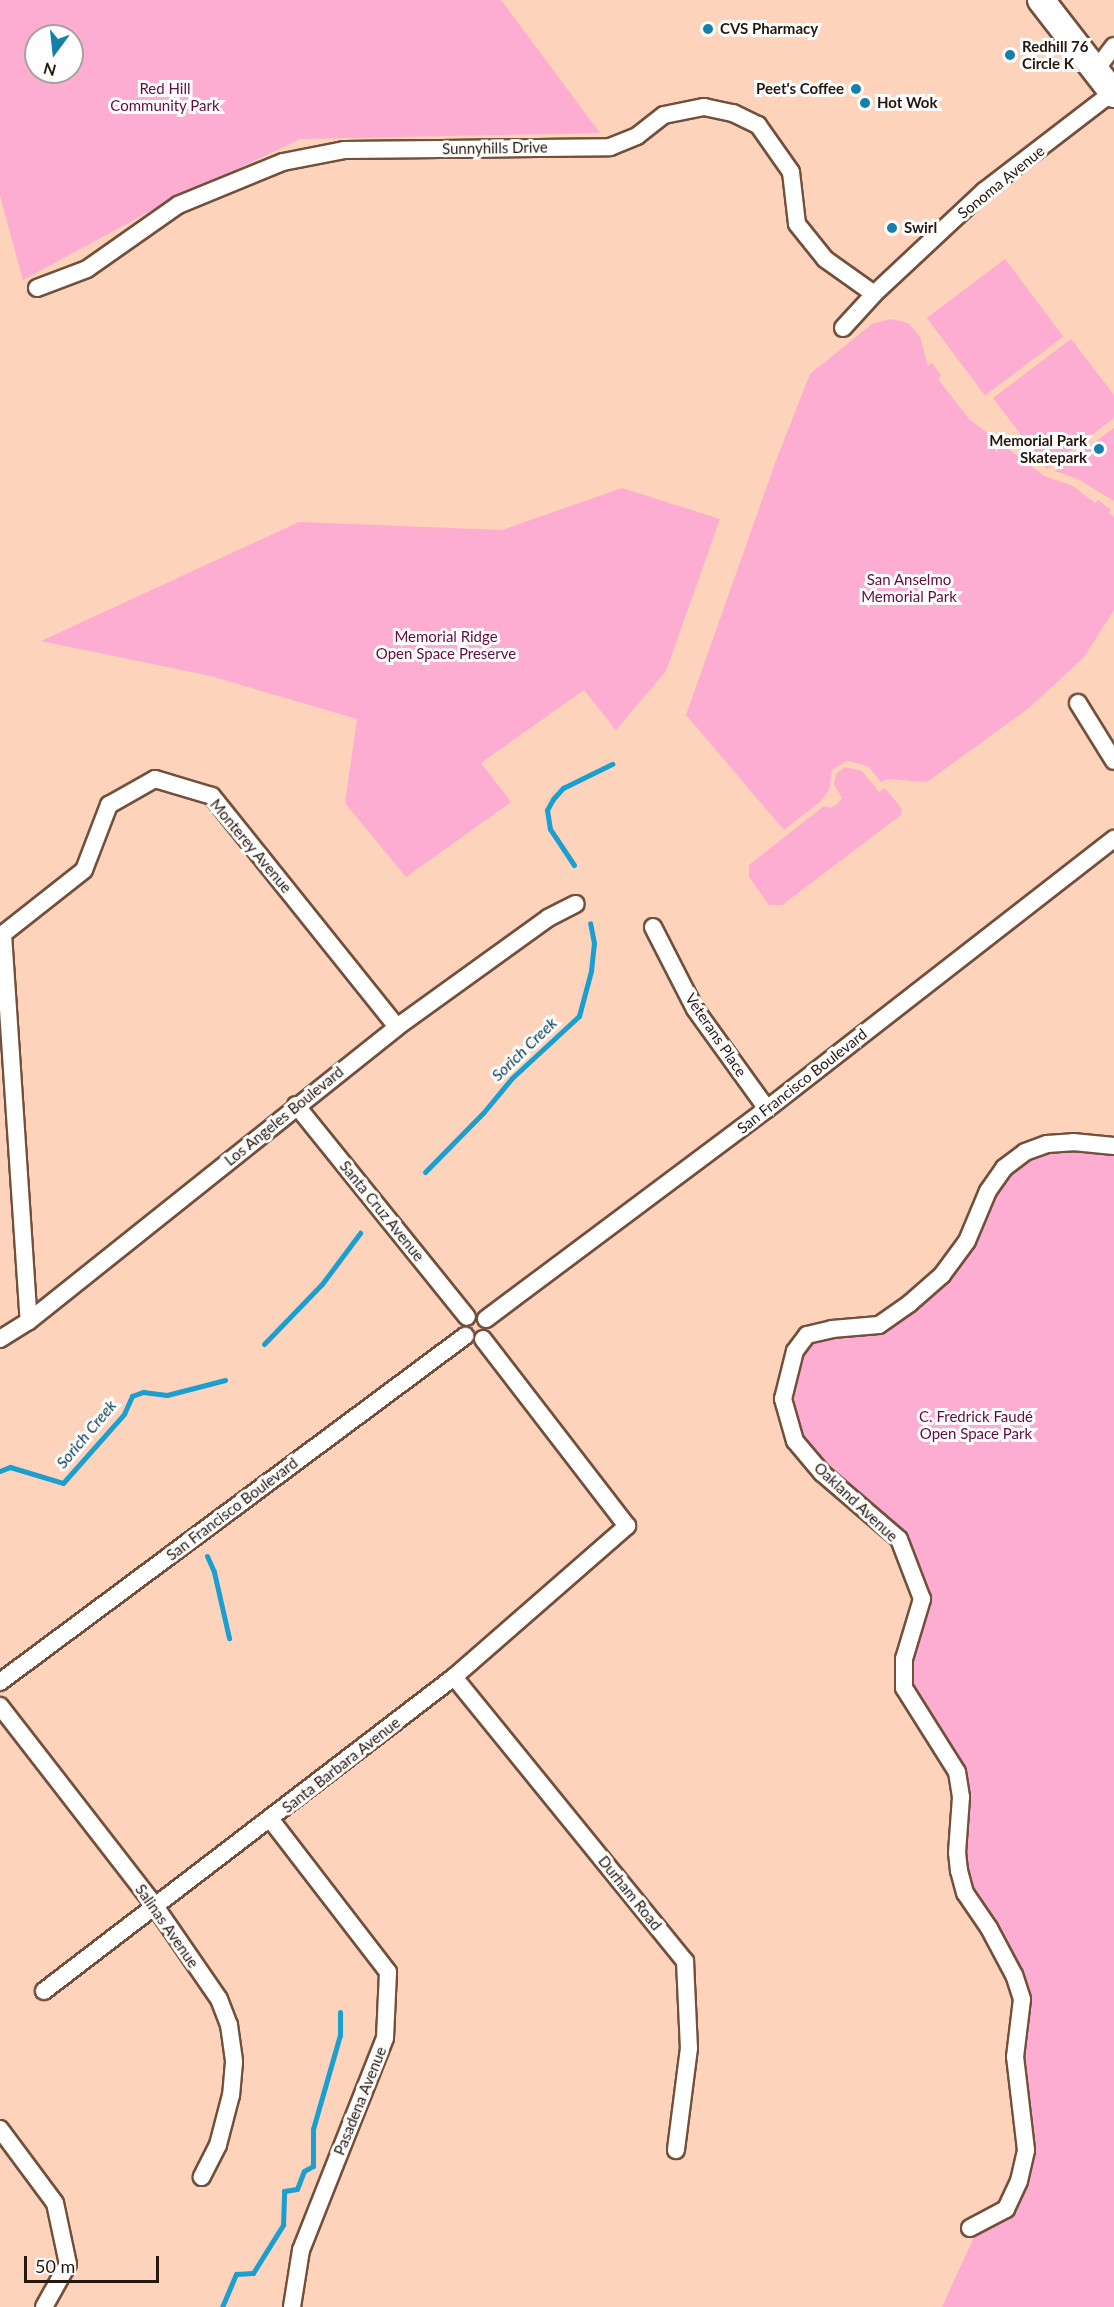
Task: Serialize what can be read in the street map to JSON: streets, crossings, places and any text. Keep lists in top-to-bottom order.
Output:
{
  "streets": {
    "street": [
      "Sunnyhills Drive",
      "Sonoma Avenue",
      "Monterey Avenue",
      "Veterans Place",
      "San Francisco Boulevard",
      "Los Angeles Boulevard",
      "Santa Cruz Avenue",
      "Oakland Avenue",
      "Santa Barbara Avenue",
      "Durham Road",
      "Salinas Avenue",
      "Pasadena Avenue"
    ]
  },
  "crossings": [
    ["Sunnyhills Drive", "Sonoma Avenue"],
    ["Monterey Avenue", "Los Angeles Boulevard"],
    ["Veterans Place", "San Francisco Boulevard"],
    ["San Francisco Boulevard", "Santa Cruz Avenue"],
    ["San Francisco Boulevard", "Santa Barbara Avenue"],
    ["Los Angeles Boulevard", "Santa Cruz Avenue"],
    ["Santa Cruz Avenue", "Santa Barbara Avenue"],
    ["Santa Barbara Avenue", "Durham Road"],
    ["Santa Barbara Avenue", "Salinas Avenue"],
    ["Santa Barbara Avenue", "Pasadena Avenue"]
  ],
  "water": ["Sorich Creek"],
  "parks": [
    "Red Hill Community Park",
    "San Anselmo Memorial Park",
    "Memorial Ridge Open Space Preserve",
    "C. Fredrick Faudé Open Space Park"
  ],
  "places": [
    "CVS Pharmacy",
    "Redhill 76 Circle K",
    "Peet's Coffee",
    "Hot Wok",
    "Swirl",
    "Memorial Park Skatepark"
  ],
  "scale_bar": "50 m",
  "north": "bottom"
}
